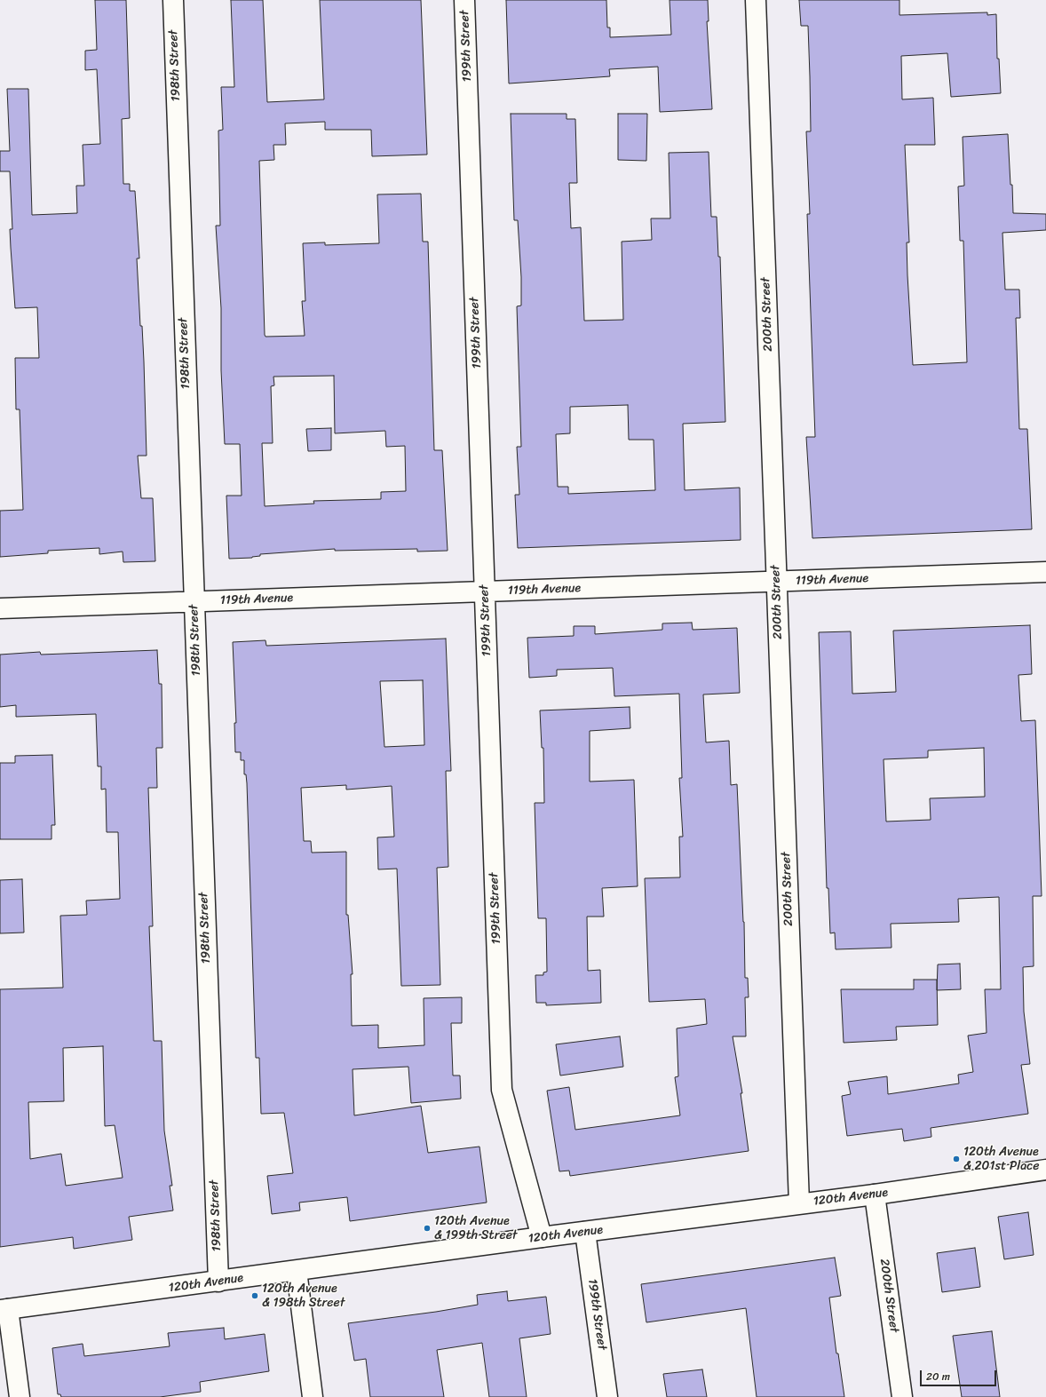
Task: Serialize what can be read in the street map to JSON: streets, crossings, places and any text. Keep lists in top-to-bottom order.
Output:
{
  "streets": {
    "street": [
      "199th Street",
      "198th Street",
      "200th Street",
      "119th Avenue",
      "120th Avenue"
    ]
  },
  "crossings": [
    ["199th Street", "119th Avenue"],
    ["199th Street", "120th Avenue"],
    ["198th Street", "119th Avenue"],
    ["198th Street", "120th Avenue"],
    ["200th Street", "119th Avenue"],
    ["200th Street", "120th Avenue"]
  ],
  "places": ["120th Avenue & 201st Place", "120th Avenue & 199th Street", "120th Avenue & 198th Street"],
  "scale_bar": "20 m"
}
